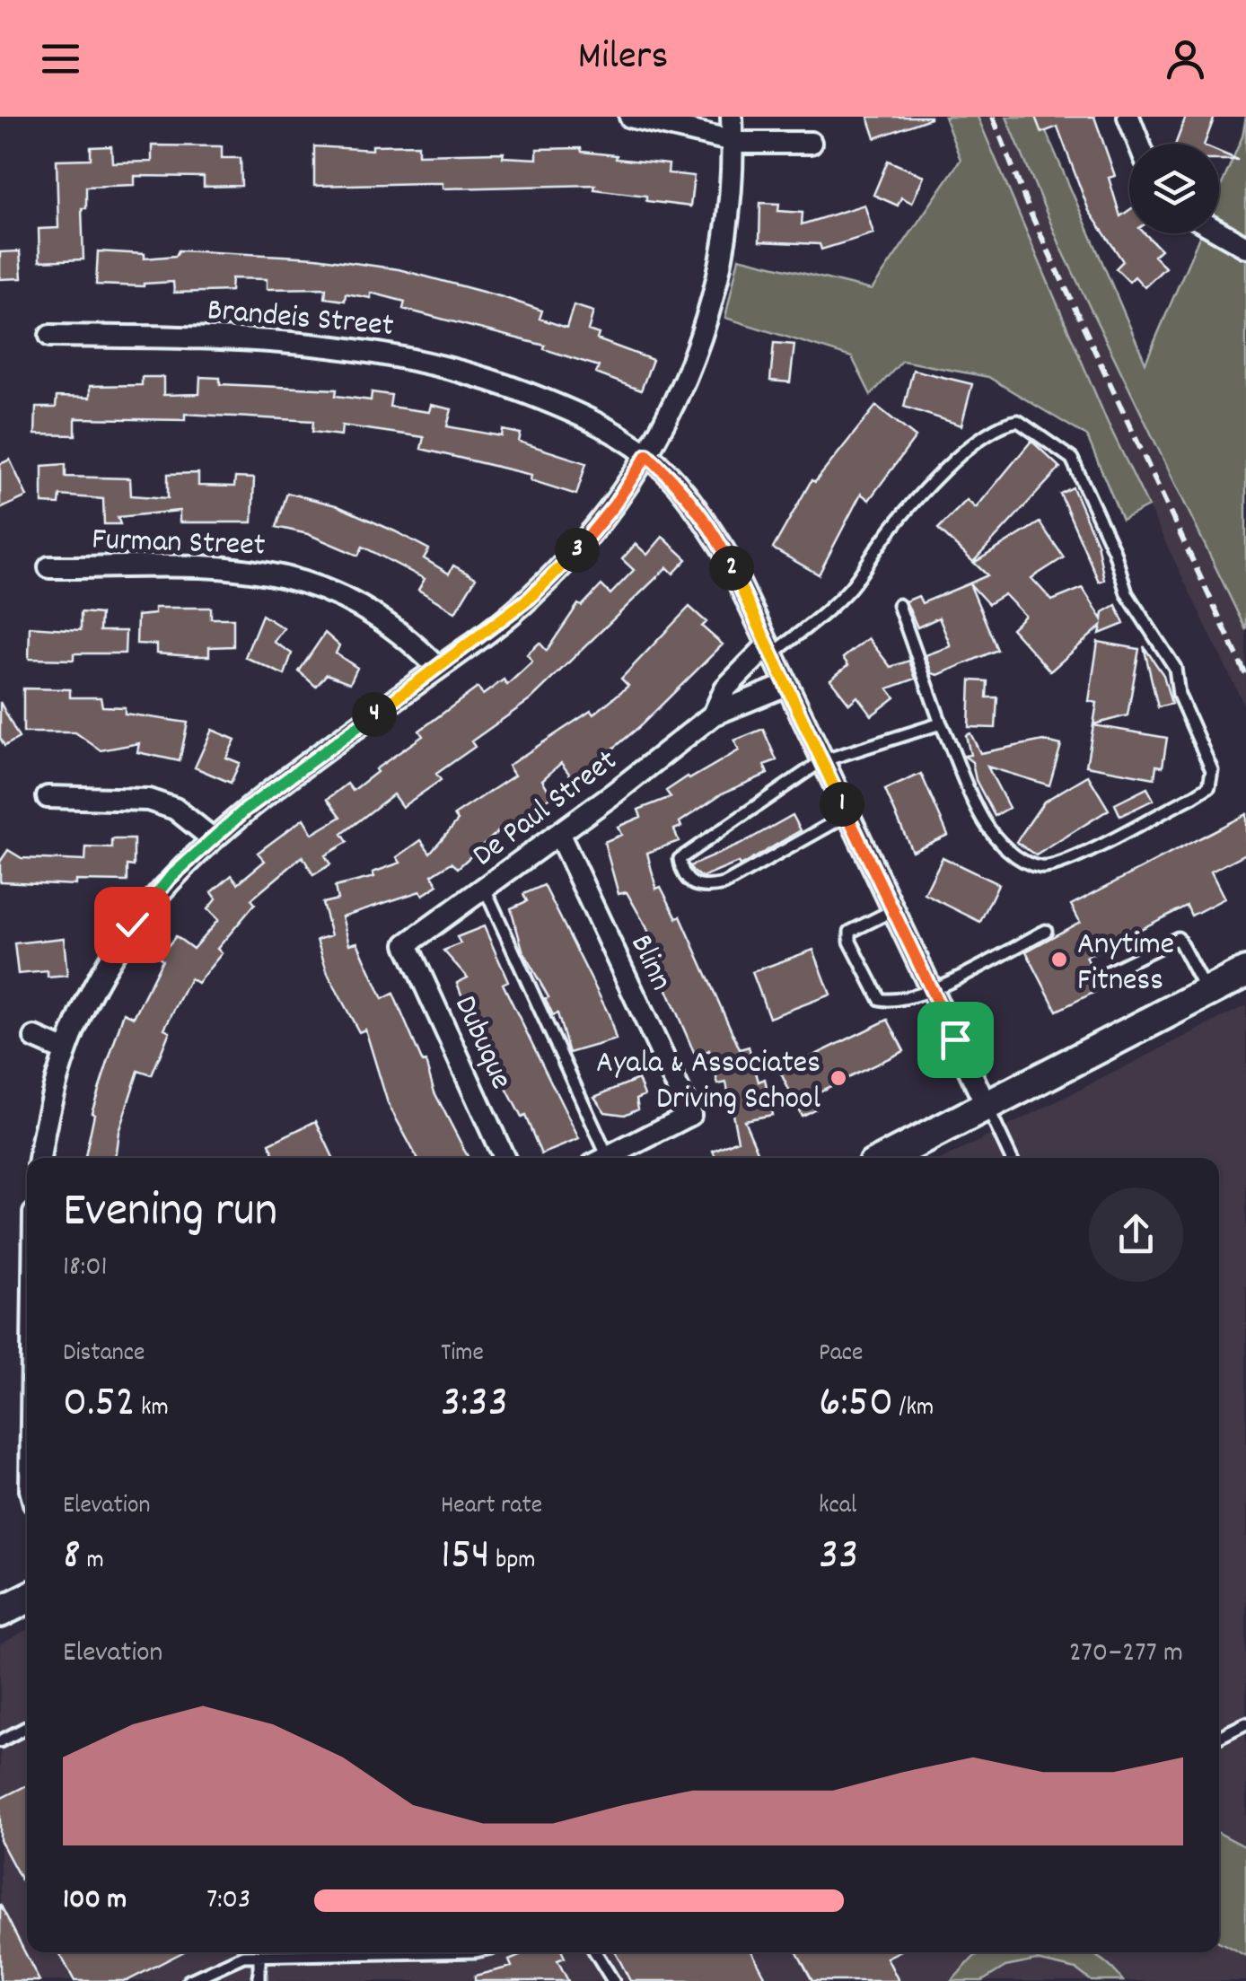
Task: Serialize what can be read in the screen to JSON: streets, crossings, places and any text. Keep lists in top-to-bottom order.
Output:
{
  "streets": {
    "street": [
      "Brandeis Street",
      "Furman Street",
      "De Paul Street",
      "Blinn",
      "Dubuque"
    ]
  },
  "crossings": [
    ["Brandeis Street", "De Paul Street"],
    ["De Paul Street", "Blinn"],
    ["De Paul Street", "Dubuque"]
  ],
  "places": ["Anytime Fitness", "Ayala & Associates Driving School"],
  "page": {
    "header": "Milers",
    "pins": [
      "3",
      "2",
      "4",
      "1"
    ],
    "heading": ["Evening run", "18:01"],
    "stats": [
      ["Distance", "0.52 km"],
      ["Time", "3:33"],
      ["Pace", "6:50 /km"],
      ["Elevation", "8 m"],
      ["Heart rate", "154 bpm"],
      ["kcal", "33"]
    ],
    "chart": ["Elevation", "270–277 m"],
    "list": [
      {
        "name": "100 m",
        "note": "7:03"
      }
    ]
  }
}
